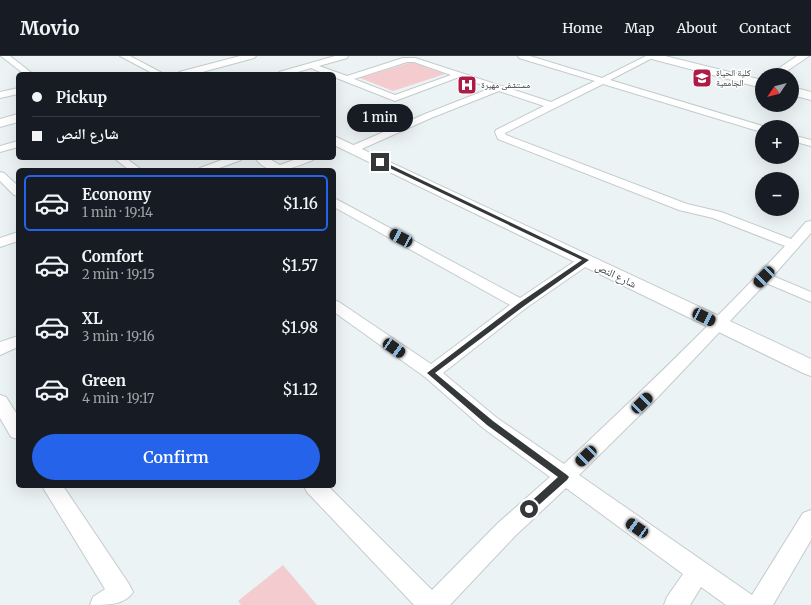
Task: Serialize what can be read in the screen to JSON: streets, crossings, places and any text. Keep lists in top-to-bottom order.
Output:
{
  "streets": {
    "street": ["شارع النص"]
  },
  "places": {
    "school or university": ["كلية الحياة الجامعية"],
    "hospital": ["مستشفى مهيرة"]
  },
  "north": "bottom left",
  "page": {
    "header": "Movio",
    "nav": [
      "Home",
      "Map",
      "About",
      "Contact"
    ],
    "map_buttons": ["+", "−"],
    "banner": ["Pickup", "شارع النص"],
    "bubble": "1 min",
    "list": [
      {
        "name": "Economy",
        "note": "1 min · 19:14",
        "value": "$1.16"
      },
      {
        "name": "Comfort",
        "note": "2 min · 19:15",
        "value": "$1.57"
      },
      {
        "name": "XL",
        "note": "3 min · 19:16",
        "value": "$1.98"
      },
      {
        "name": "Green",
        "note": "4 min · 19:17",
        "value": "$1.12"
      }
    ],
    "buttons": "Confirm"
  }
}
